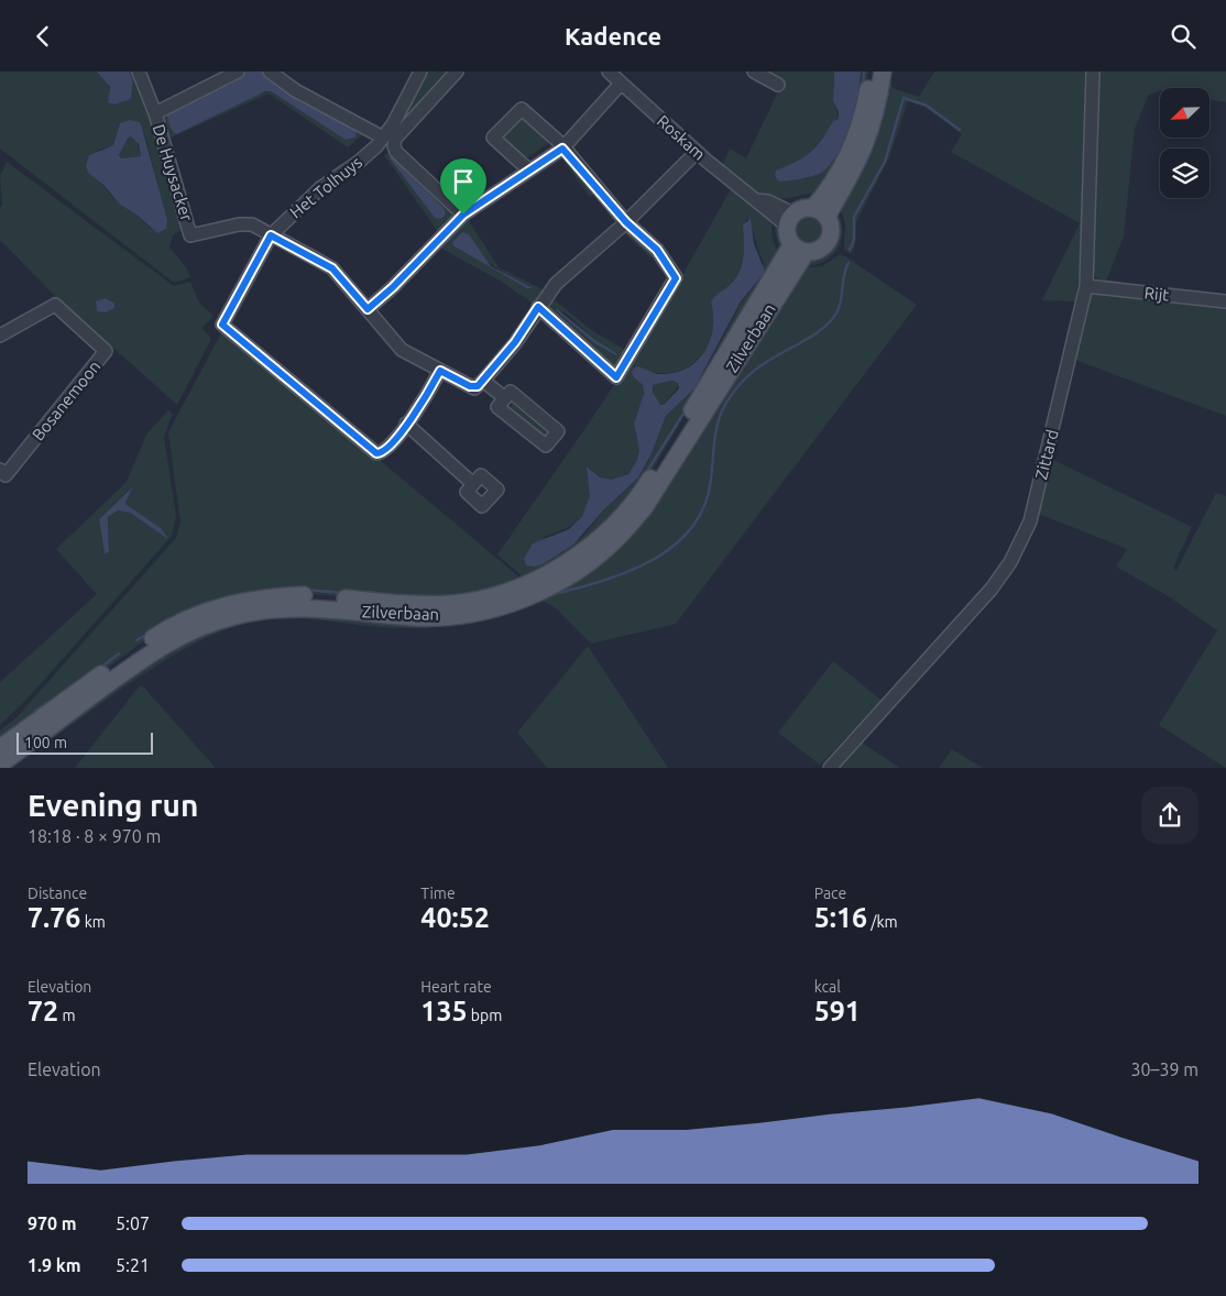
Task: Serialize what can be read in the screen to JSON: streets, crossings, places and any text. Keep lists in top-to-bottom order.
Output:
{
  "streets": {
    "main road": ["Zilverbaan"],
    "street": [
      "Roskam",
      "De Huysacker",
      "Het Tolhuys",
      "Rijt",
      "Bosanemoon",
      "Zittard"
    ]
  },
  "crossings": [
    ["Roskam", "Zilverbaan"],
    ["De Huysacker", "Het Tolhuys"],
    ["Rijt", "Zittard"]
  ],
  "scale_bar": "100 m",
  "north": "bottom left",
  "page": {
    "header": "Kadence",
    "scale": "100 m",
    "heading": ["Evening run", "18:18 · 8 × 970 m"],
    "stats": [
      ["Distance", "7.76 km"],
      ["Time", "40:52"],
      ["Pace", "5:16 /km"],
      ["Elevation", "72 m"],
      ["Heart rate", "135 bpm"],
      ["kcal", "591"]
    ],
    "chart": ["Elevation", "30–39 m"],
    "list": [
      {
        "name": "970 m",
        "note": "5:07"
      },
      {
        "name": "1.9 km",
        "note": "5:21"
      }
    ]
  }
}
